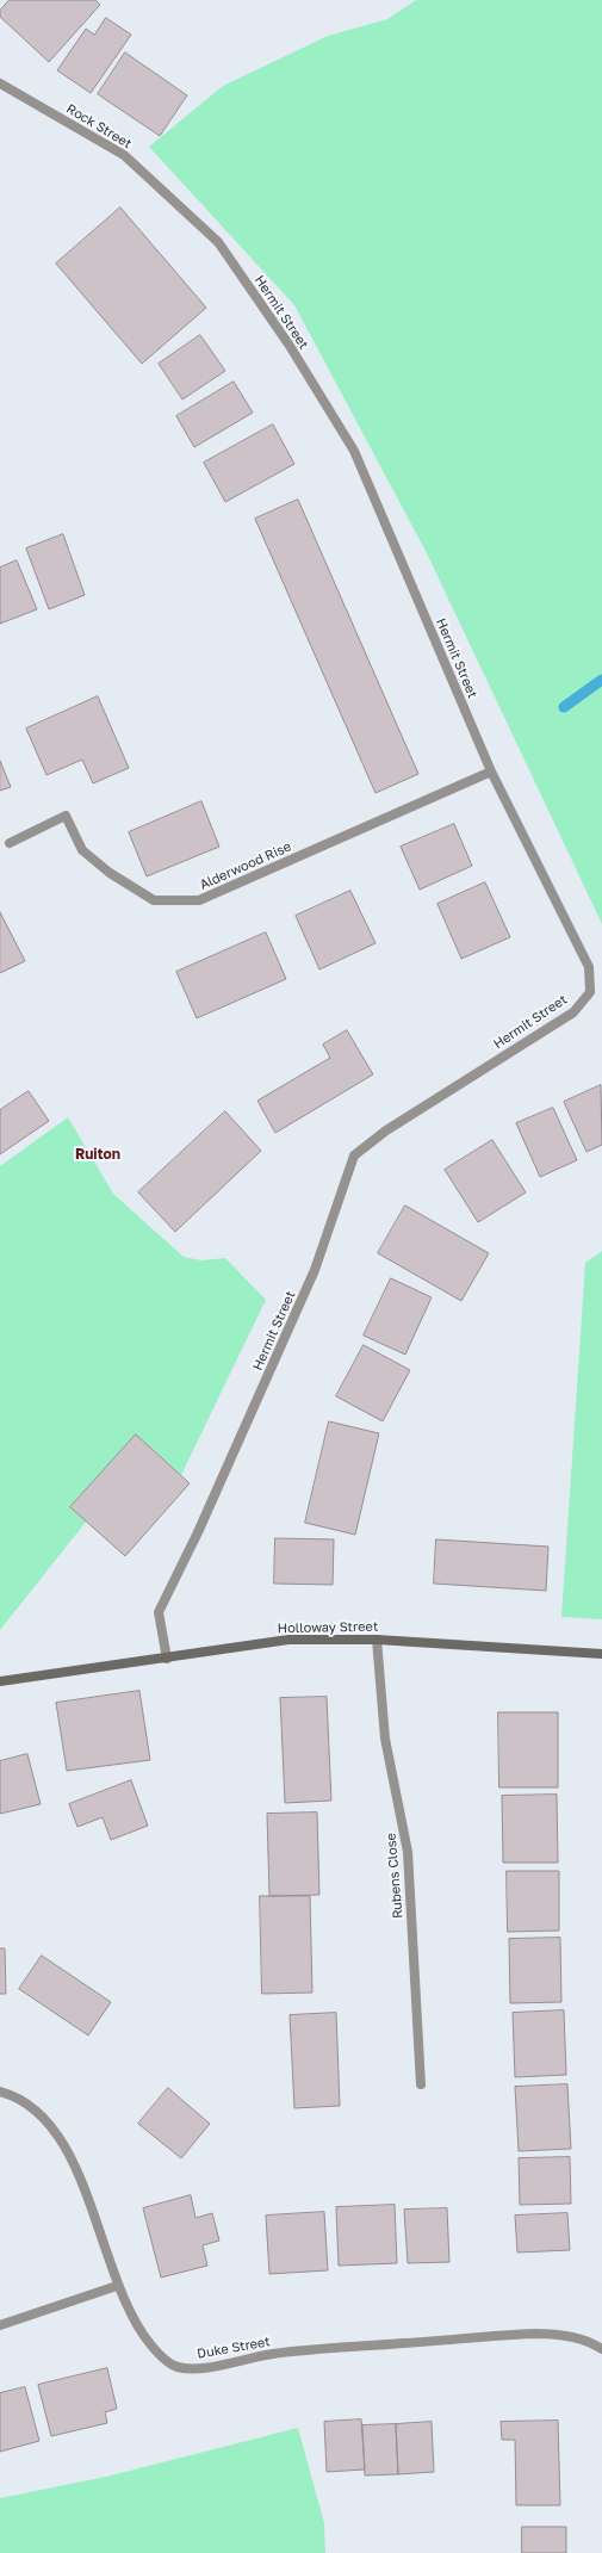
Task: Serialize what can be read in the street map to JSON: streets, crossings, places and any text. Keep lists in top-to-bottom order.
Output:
{
  "streets": {
    "street": [
      "Rock Street",
      "Hermit Street",
      "Alderwood Rise",
      "Holloway Street",
      "Rubens Close",
      "Duke Street"
    ]
  },
  "crossings": [
    ["Rock Street", "Hermit Street"],
    ["Hermit Street", "Alderwood Rise"],
    ["Hermit Street", "Holloway Street"],
    ["Holloway Street", "Rubens Close"]
  ],
  "districts": ["Ruiton"]
}
